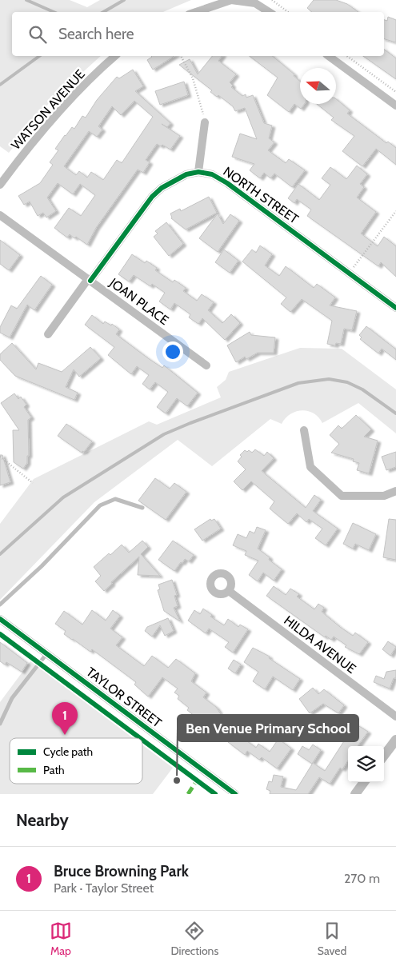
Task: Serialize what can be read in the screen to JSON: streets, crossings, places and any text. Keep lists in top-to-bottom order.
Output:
{
  "streets": {
    "street": [
      "WATSON AVENUE",
      "NORTH STREET",
      "JOAN PLACE",
      "HILDA AVENUE",
      "TAYLOR STREET"
    ]
  },
  "places": ["Ben Venue Primary School"],
  "legend": ["Cycle path", "Path"],
  "north": "left",
  "page": {
    "search": "Search here",
    "pins": "1",
    "heading": "Nearby",
    "list": [
      {
        "mark": "1",
        "name": "Bruce Browning Park",
        "note": "Park · Taylor Street",
        "value": "270 m"
      }
    ],
    "nav": ["Map", "Directions", "Saved"]
  }
}
